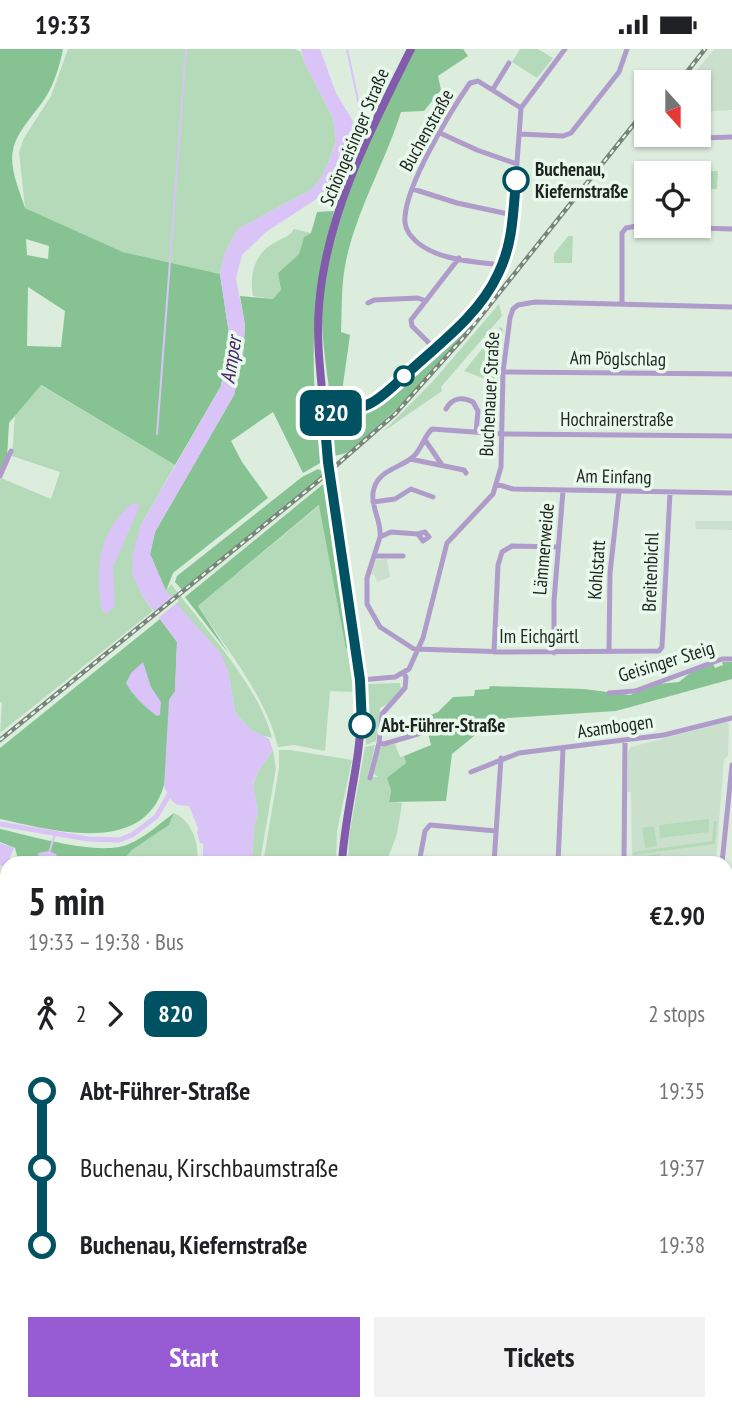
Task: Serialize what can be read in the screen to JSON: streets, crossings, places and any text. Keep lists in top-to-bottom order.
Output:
{
  "streets": {
    "main road": ["Schöngeisinger Straße"],
    "street": [
      "Buchenstraße",
      "Am Pöglschlag",
      "Buchenauer Straße",
      "Hochrainerstraße",
      "Am Einfang",
      "Lämmerweide",
      "Kohlstatt",
      "Breitenbichl",
      "Im Eichgärtl",
      "Geisinger Steig",
      "Asambogen"
    ]
  },
  "crossings": [
    ["Am Pöglschlag", "Buchenauer Straße"],
    ["Buchenauer Straße", "Hochrainerstraße"],
    ["Buchenauer Straße", "Am Einfang"],
    ["Buchenauer Straße", "Im Eichgärtl"],
    ["Am Einfang", "Lämmerweide"],
    ["Am Einfang", "Kohlstatt"],
    ["Am Einfang", "Breitenbichl"],
    ["Lämmerweide", "Im Eichgärtl"],
    ["Kohlstatt", "Im Eichgärtl"],
    ["Breitenbichl", "Im Eichgärtl"]
  ],
  "water": ["Amper"],
  "places": ["Buchenau, Kiefernstraße", "Abt-Führer-Straße"],
  "lines": ["bus line 820"],
  "north": "bottom",
  "page": {
    "status": "19:33",
    "on_map": "820",
    "heading": ["5 min", "19:33 – 19:38 · Bus", "€2.90"],
    "legs": ["2", "820", "2 stops"],
    "list": [
      {
        "name": "Abt-Führer-Straße",
        "value": "19:35"
      },
      {
        "name": "Buchenau, Kirschbaumstraße",
        "value": "19:37"
      },
      {
        "name": "Buchenau, Kiefernstraße",
        "value": "19:38"
      }
    ],
    "buttons": ["Start", "Tickets"]
  }
}
